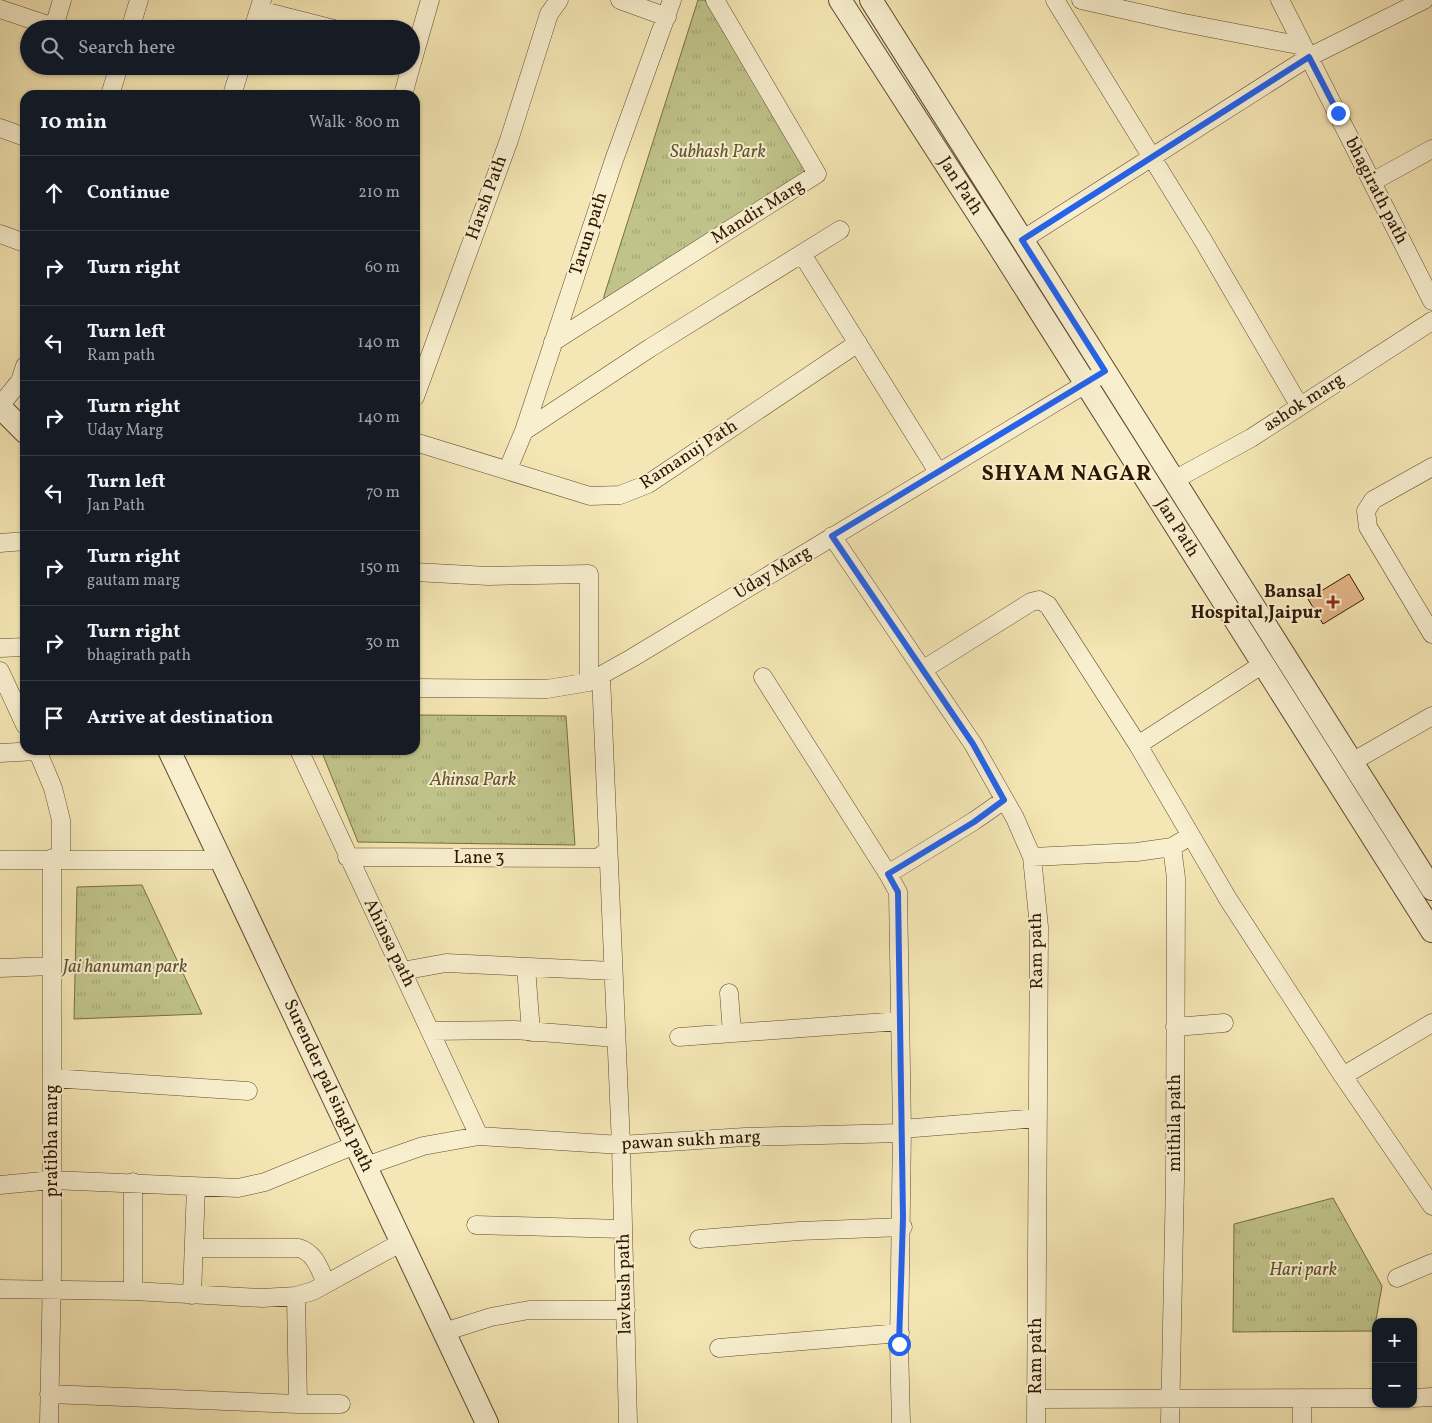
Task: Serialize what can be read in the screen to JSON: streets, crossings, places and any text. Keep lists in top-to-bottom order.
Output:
{
  "streets": {
    "street": [
      "Jan Path",
      "bhagirath path",
      "Harsh Path",
      "Mandir Marg",
      "Tarun path",
      "ashok marg",
      "Ramanuj Path",
      "Uday Marg",
      "Lane 3",
      "Ahinsa path",
      "Ram path",
      "Surender pal singh path",
      "mithila path",
      "pratibha marg",
      "pawan sukh marg",
      "lavkush path"
    ]
  },
  "crossings": [
    ["Jan Path", "ashok marg"],
    ["Jan Path", "Uday Marg"],
    ["Mandir Marg", "Tarun path"],
    ["Tarun path", "Ramanuj Path"],
    ["Uday Marg", "Ram path"],
    ["Uday Marg", "lavkush path"],
    ["Lane 3", "Ahinsa path"],
    ["Lane 3", "lavkush path"],
    ["Ahinsa path", "pawan sukh marg"],
    ["Ram path", "pawan sukh marg"],
    ["Surender pal singh path", "pawan sukh marg"],
    ["pawan sukh marg", "lavkush path"]
  ],
  "districts": ["SHYAM NAGAR"],
  "parks": [
    "Subhash Park",
    "Ahinsa Park",
    "Jai hanuman park",
    "Hari park"
  ],
  "places": {
    "health": ["Bansal Hospital,Jaipur"]
  },
  "page": {
    "search": "Search here",
    "heading": ["10 min", "Walk · 800 m"],
    "list": [
      ["Continue", "210 m"],
      ["Turn right", "60 m"],
      ["Turn left", "Ram path", "140 m"],
      ["Turn right", "Uday Marg", "140 m"],
      ["Turn left", "Jan Path", "70 m"],
      ["Turn right", "gautam marg", "150 m"],
      ["Turn right", "bhagirath path", "30 m"],
      "Arrive at destination"
    ],
    "map_buttons": ["+", "−"]
  }
}
